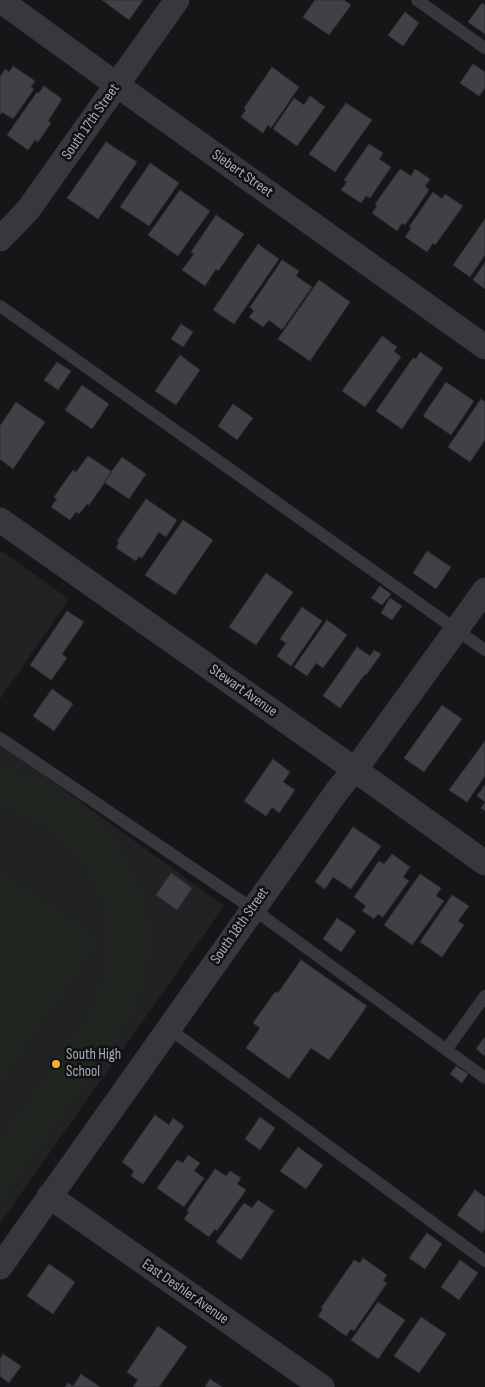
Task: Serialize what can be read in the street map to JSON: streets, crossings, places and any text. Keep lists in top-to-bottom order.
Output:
{
  "streets": {
    "street": [
      "South 17th Street",
      "Siebert Street",
      "Stewart Avenue",
      "South 18th Street",
      "East Deshler Avenue"
    ]
  },
  "crossings": [
    ["South 17th Street", "Siebert Street"],
    ["Stewart Avenue", "South 18th Street"],
    ["South 18th Street", "East Deshler Avenue"]
  ],
  "places": ["South High School"]
}
